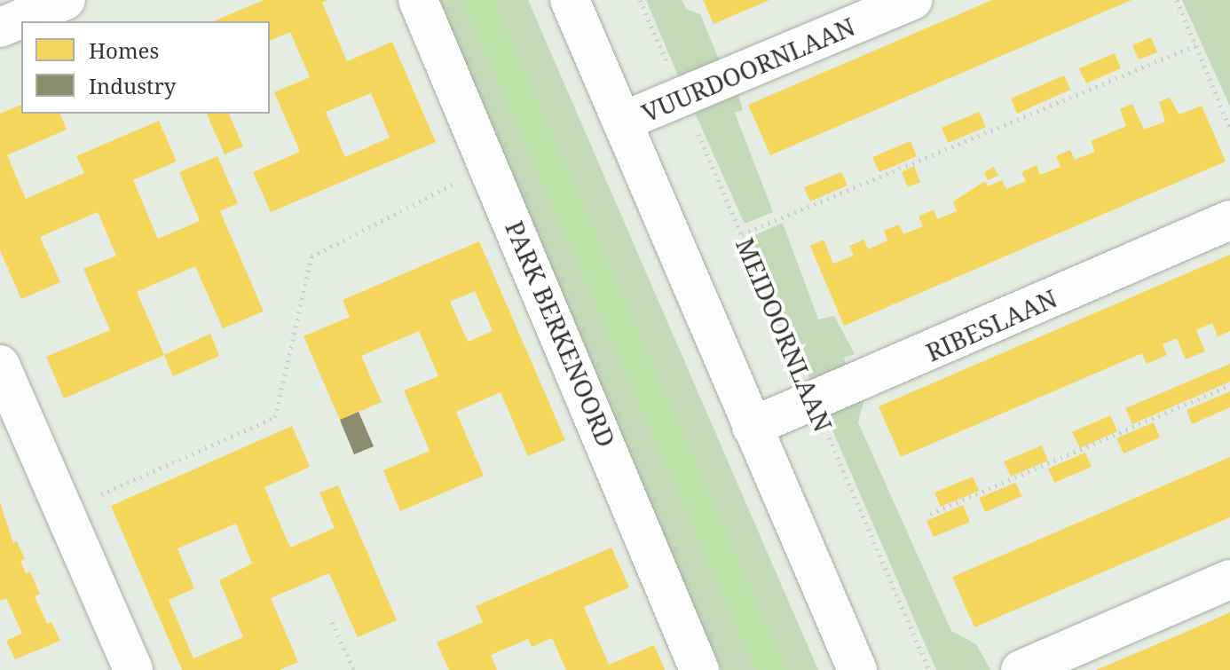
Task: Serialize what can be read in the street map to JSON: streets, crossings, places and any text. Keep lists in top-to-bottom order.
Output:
{
  "streets": {
    "street": ["VUURDOORNLAAN", "RIBESLAAN", "PARK BERKENOORD"],
    "path": ["MEIDOORNLAAN"]
  },
  "crossings": [
    ["VUURDOORNLAAN", "MEIDOORNLAAN"],
    ["RIBESLAAN", "MEIDOORNLAAN"]
  ],
  "legend": ["Homes", "Industry"]
}
